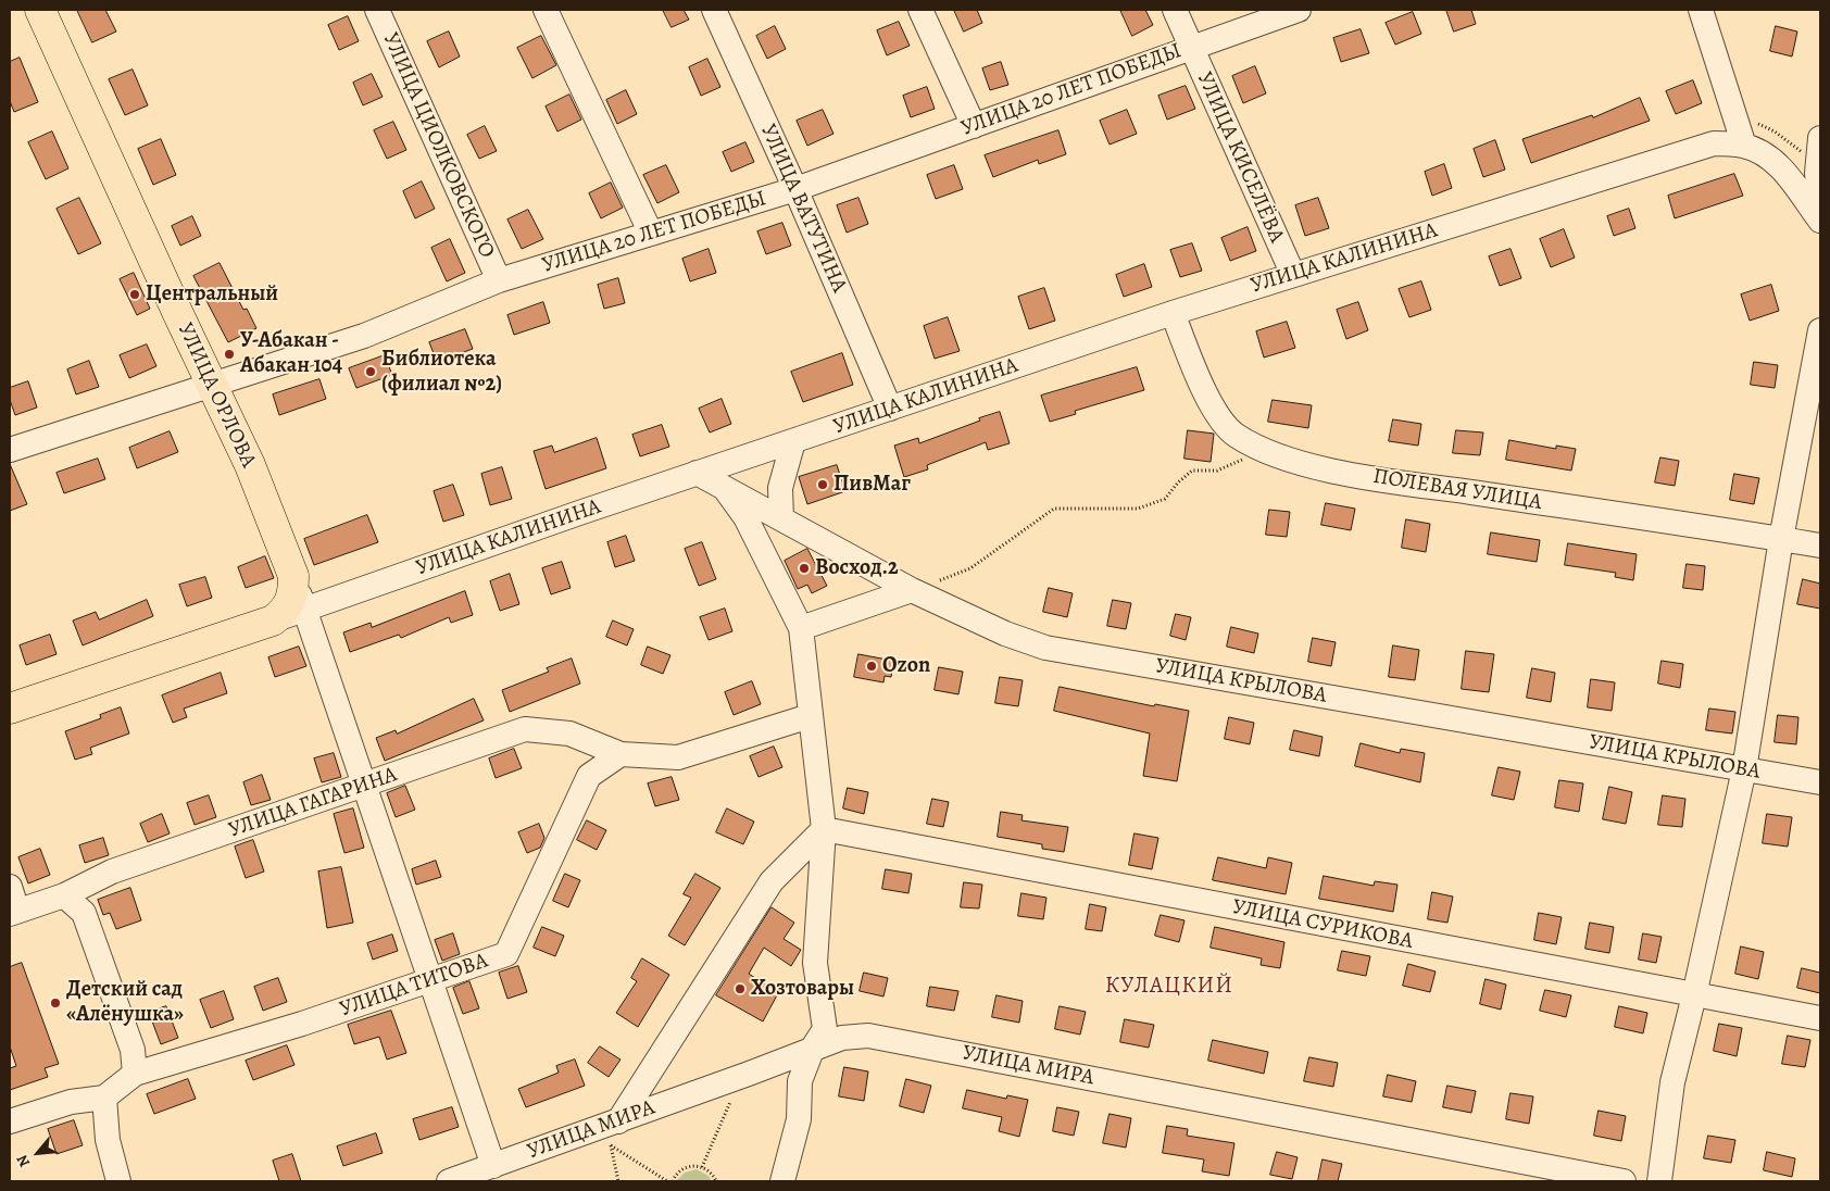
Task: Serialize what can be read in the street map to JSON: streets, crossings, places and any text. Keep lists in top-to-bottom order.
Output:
{
  "streets": {
    "main road": ["УЛИЦА КАЛИНИНА", "УЛИЦА ОРЛОВА"],
    "street": [
      "УЛИЦА 20 ЛЕТ ПОБЕДЫ",
      "УЛИЦА ЦИОЛКОВСКОГО",
      "УЛИЦА КИСЕЛЁВА",
      "УЛИЦА ВАТУТИНА",
      "ПОЛЕВАЯ УЛИЦА",
      "УЛИЦА КРЫЛОВА",
      "УЛИЦА ГАГАРИНА",
      "УЛИЦА СУРИКОВА",
      "УЛИЦА ТИТОВА",
      "УЛИЦА МИРА"
    ]
  },
  "crossings": [
    ["УЛИЦА 20 ЛЕТ ПОБЕДЫ", "УЛИЦА ЦИОЛКОВСКОГО"],
    ["УЛИЦА 20 ЛЕТ ПОБЕДЫ", "УЛИЦА КИСЕЛЁВА"],
    ["УЛИЦА 20 ЛЕТ ПОБЕДЫ", "УЛИЦА ВАТУТИНА"],
    ["УЛИЦА 20 ЛЕТ ПОБЕДЫ", "УЛИЦА ОРЛОВА"],
    ["УЛИЦА КИСЕЛЁВА", "УЛИЦА КАЛИНИНА"],
    ["УЛИЦА ВАТУТИНА", "УЛИЦА КАЛИНИНА"],
    ["УЛИЦА КАЛИНИНА", "ПОЛЕВАЯ УЛИЦА"],
    ["УЛИЦА КАЛИНИНА", "УЛИЦА КРЫЛОВА"],
    ["УЛИЦА ГАГАРИНА", "УЛИЦА ТИТОВА"]
  ],
  "districts": ["КУЛАЦКИЙ"],
  "places": [
    "Центральный",
    "У-Абакан - Абакан 104",
    "Библиотека (филиал №2)",
    "ПивМаг",
    "Восход.2",
    "Ozon",
    "Хозтовары",
    "Детский сад «Алёнушка»"
  ],
  "north": "bottom left"
}
